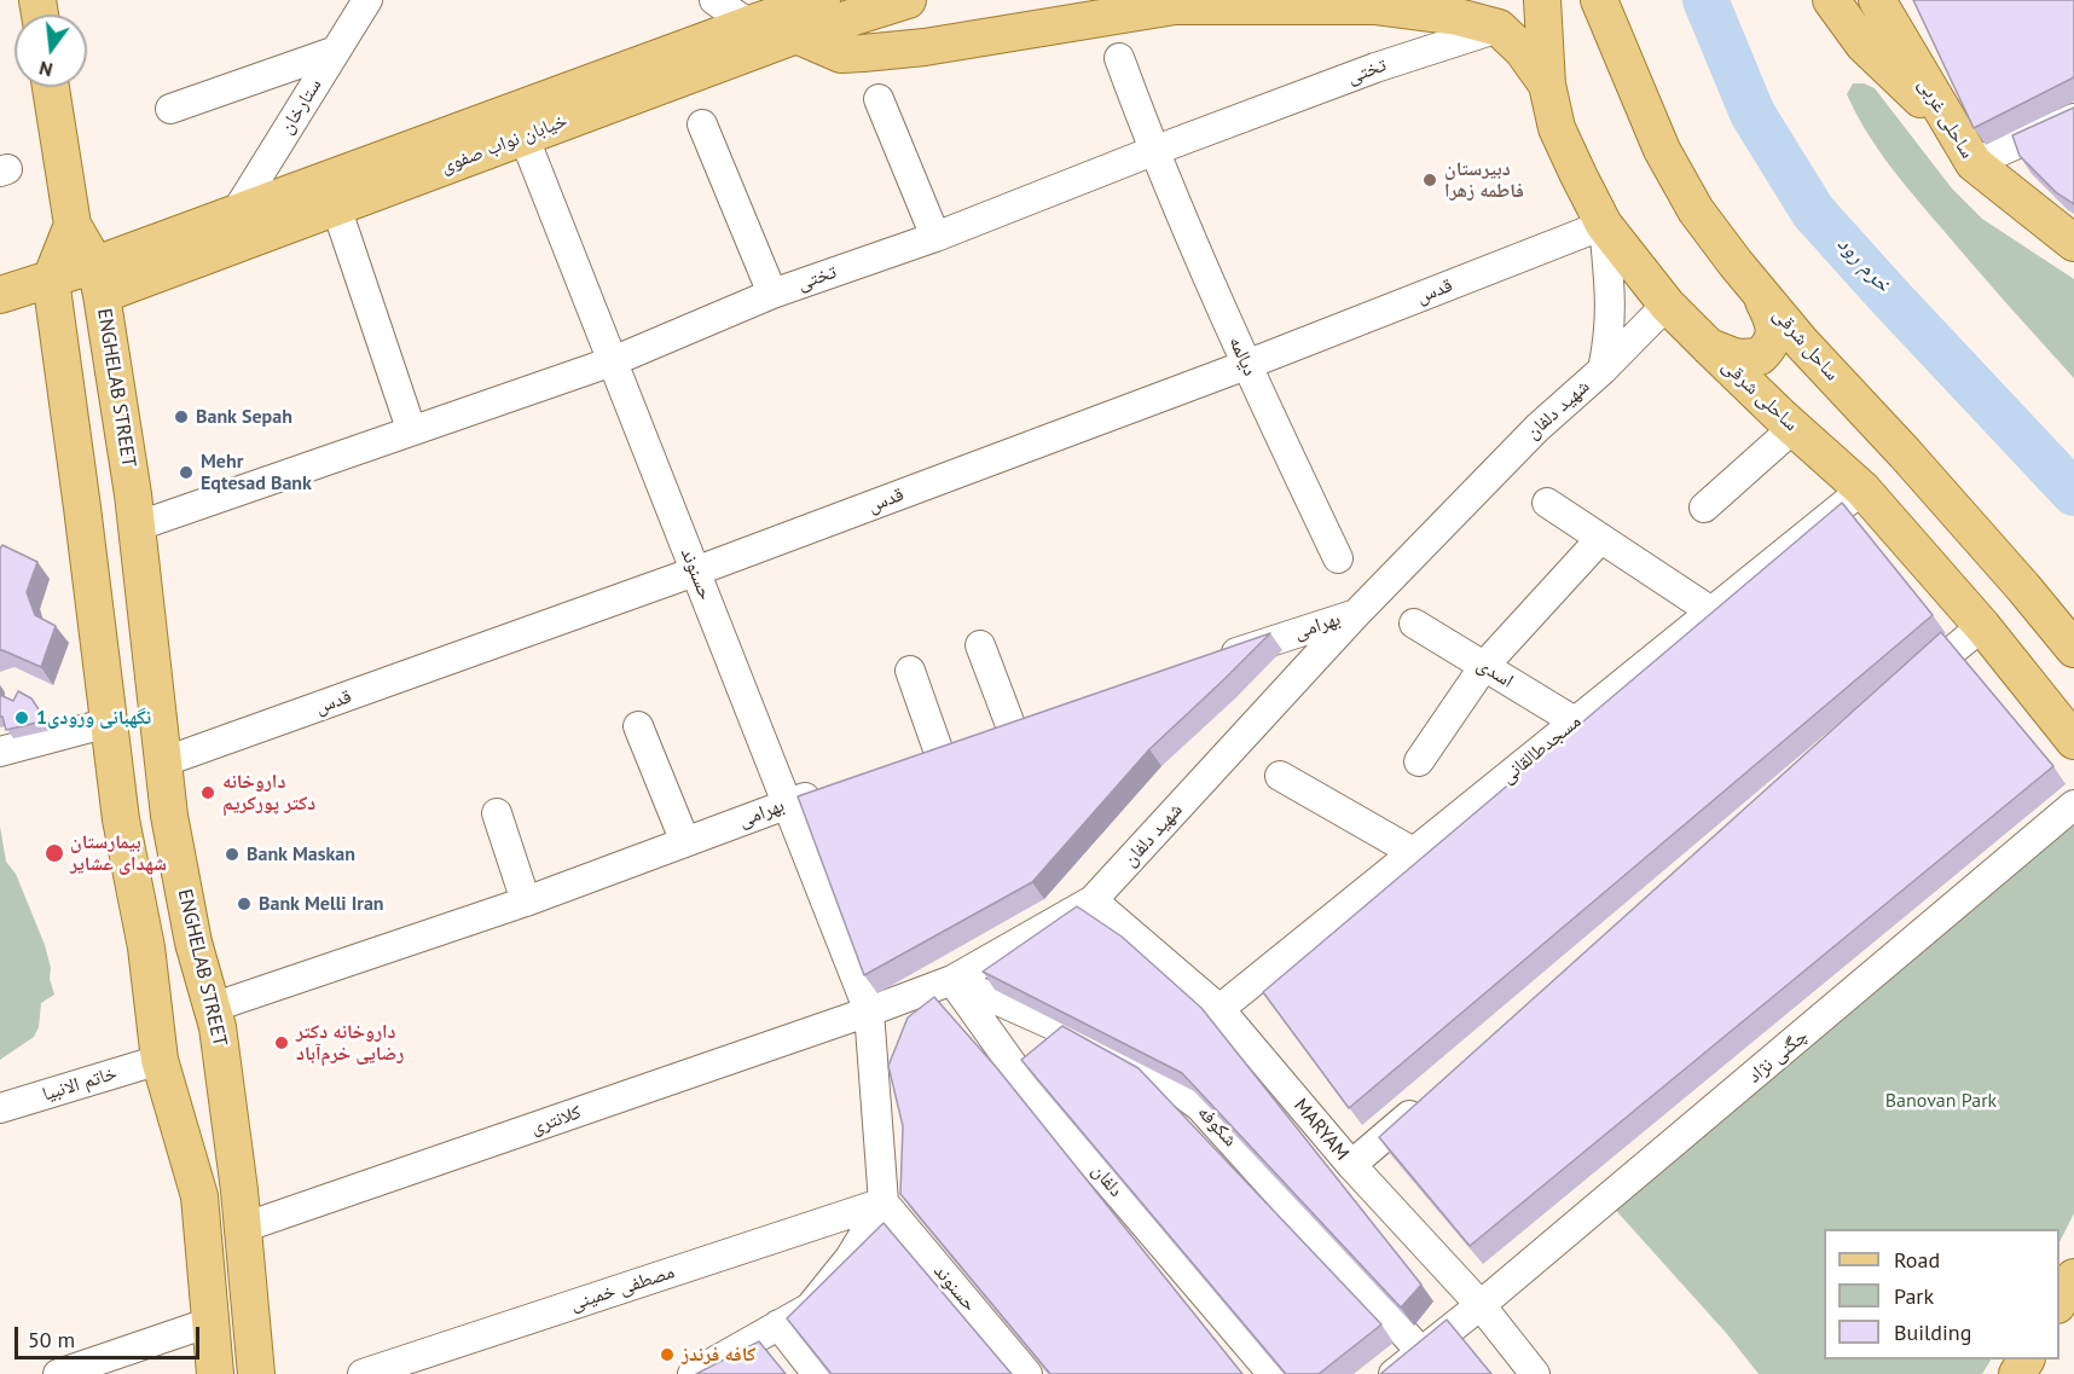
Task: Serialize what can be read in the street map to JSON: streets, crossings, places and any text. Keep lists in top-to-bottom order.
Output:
{
  "streets": {
    "main road": [
      "ساحلی غربی",
      "خیابان نواب صفوی",
      "ساحل شرقی",
      "ENGHELAB STREET",
      "ساحلی شرقی"
    ],
    "street": [
      "تختی",
      "ستارخان",
      "قدس",
      "دیالمه",
      "شهید دلفان",
      "حسنوند",
      "بهرامی",
      "اسدی",
      "مسجدطالقانی",
      "چگنی نژاد",
      "خاتم الانبیا",
      "کلانتری",
      "شکوفه",
      "MARYAM",
      "دلفان",
      "مصطفی خمینی"
    ]
  },
  "crossings": [
    ["تختی", "دیالمه"],
    ["تختی", "ENGHELAB STREET"],
    ["تختی", "حسنوند"],
    ["ستارخان", "خیابان نواب صفوی"],
    ["خیابان نواب صفوی", "ENGHELAB STREET"],
    ["خیابان نواب صفوی", "حسنوند"],
    ["قدس", "دیالمه"],
    ["قدس", "ENGHELAB STREET"],
    ["قدس", "ساحلی شرقی"],
    ["قدس", "شهید دلفان"],
    ["قدس", "حسنوند"],
    ["ENGHELAB STREET", "بهرامی"],
    ["ENGHELAB STREET", "کلانتری"],
    ["ساحلی شرقی", "شهید دلفان"],
    ["ساحلی شرقی", "مسجدطالقانی"],
    ["شهید دلفان", "حسنوند"],
    ["شهید دلفان", "بهرامی"],
    ["شهید دلفان", "کلانتری"],
    ["شهید دلفان", "شکوفه"],
    ["شهید دلفان", "MARYAM"],
    ["شهید دلفان", "دلفان"],
    ["حسنوند", "بهرامی"],
    ["حسنوند", "کلانتری"],
    ["حسنوند", "مصطفی خمینی"],
    ["اسدی", "مسجدطالقانی"],
    ["مسجدطالقانی", "MARYAM"],
    ["چگنی نژاد", "شکوفه"],
    ["چگنی نژاد", "MARYAM"],
    ["شکوفه", "دلفان"]
  ],
  "water": ["خرم رود"],
  "parks": ["Banovan Park"],
  "places": [
    "دبیرستان فاطمه زهرا",
    "Bank Sepah",
    "Mehr Eqtesad Bank",
    "نگهبانی ورودی1",
    "داروخانه دکتر پورکریم",
    "بیمارستان شهدای عشایر",
    "Bank Maskan",
    "Bank Melli Iran",
    "داروخانه دکتر رضایی خرم‌آباد",
    "کافه فرندز"
  ],
  "legend": ["Road", "Park", "Building"],
  "scale_bar": "50 m",
  "north": "bottom"
}
